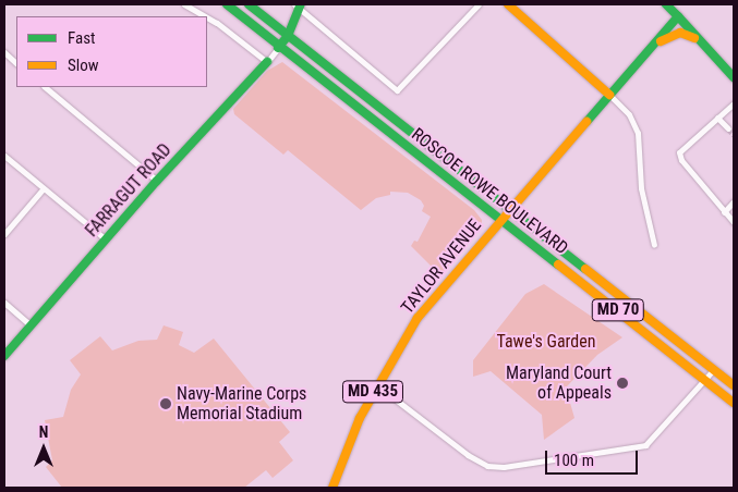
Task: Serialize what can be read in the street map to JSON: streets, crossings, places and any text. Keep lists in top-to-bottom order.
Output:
{
  "streets": {
    "main road": [
      "FARRAGUT ROAD",
      "ROSCOE ROWE BOULEVARD",
      "TAYLOR AVENUE",
      "MD 70",
      "MD 435"
    ]
  },
  "crossings": [
    ["FARRAGUT ROAD", "ROSCOE ROWE BOULEVARD"],
    ["ROSCOE ROWE BOULEVARD", "TAYLOR AVENUE"]
  ],
  "parks": ["Tawe's Garden"],
  "places": ["Maryland Court of Appeals", "Navy-Marine Corps Memorial Stadium"],
  "legend": ["Fast", "Slow"],
  "scale_bar": "100 m",
  "north": "top"
}
